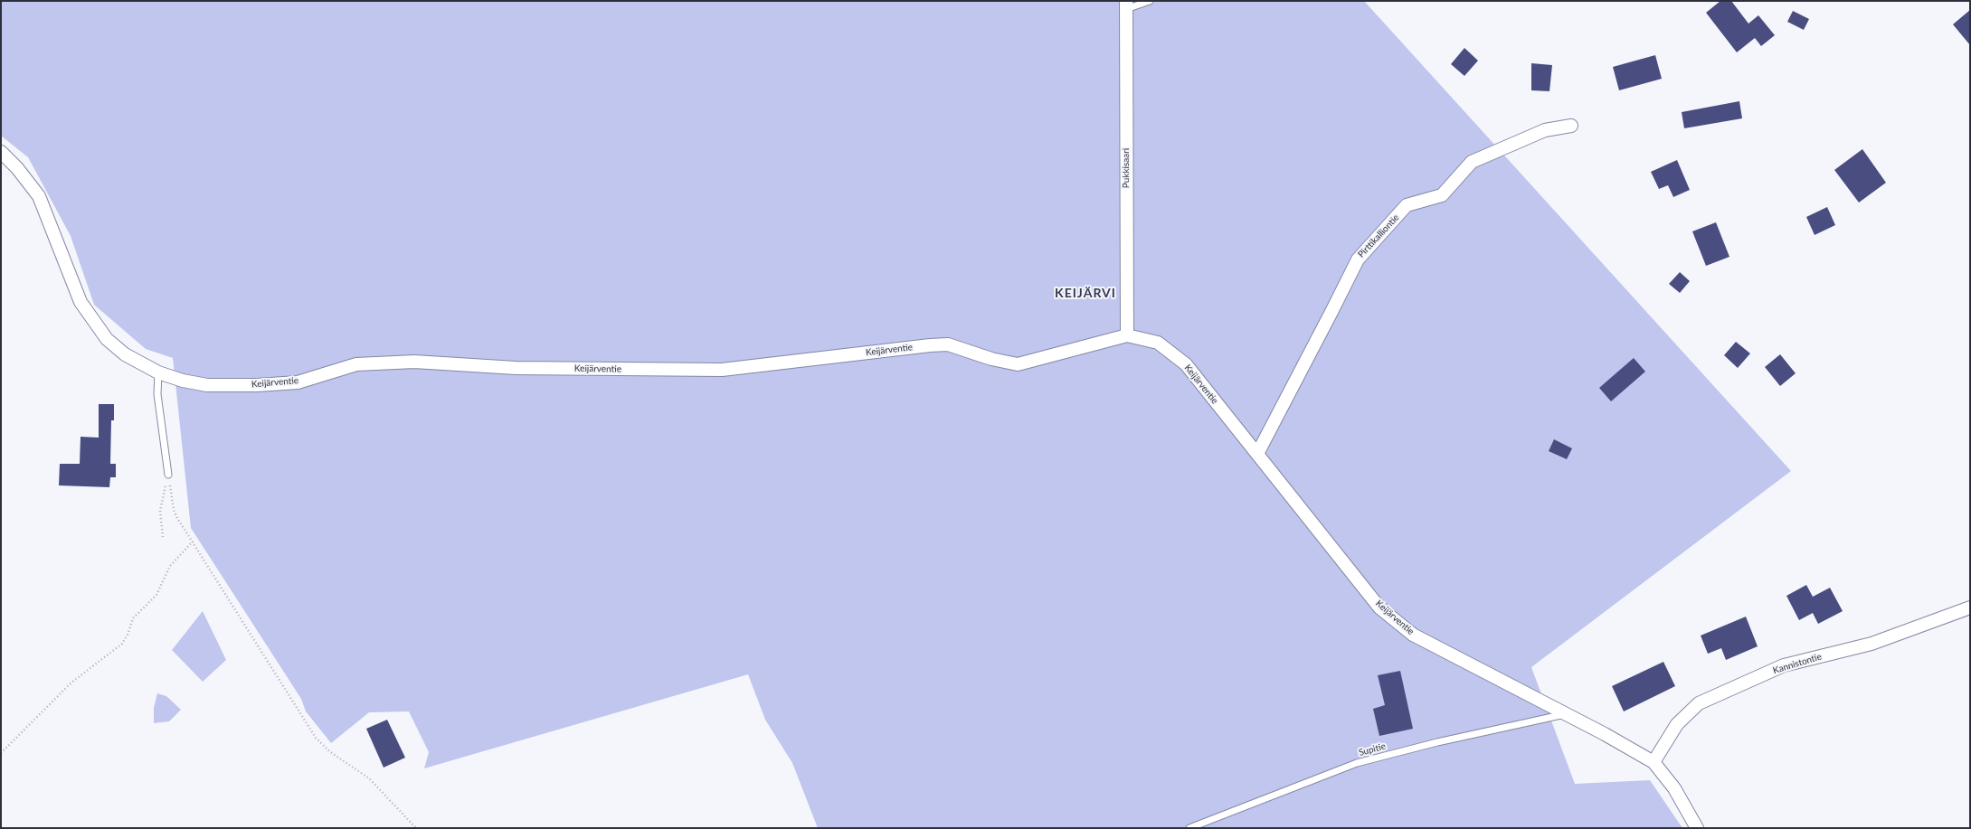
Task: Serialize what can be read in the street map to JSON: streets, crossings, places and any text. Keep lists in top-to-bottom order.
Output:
{
  "streets": {
    "street": [
      "Pukkisaari",
      "Pirttikalliontie",
      "Keijärventie",
      "Kannistontie"
    ],
    "lane": ["Supitie"]
  },
  "crossings": [
    ["Pukkisaari", "Keijärventie"],
    ["Pirttikalliontie", "Keijärventie"],
    ["Keijärventie", "Kannistontie"],
    ["Keijärventie", "Supitie"]
  ],
  "districts": ["KEIJÄRVI"]
}
